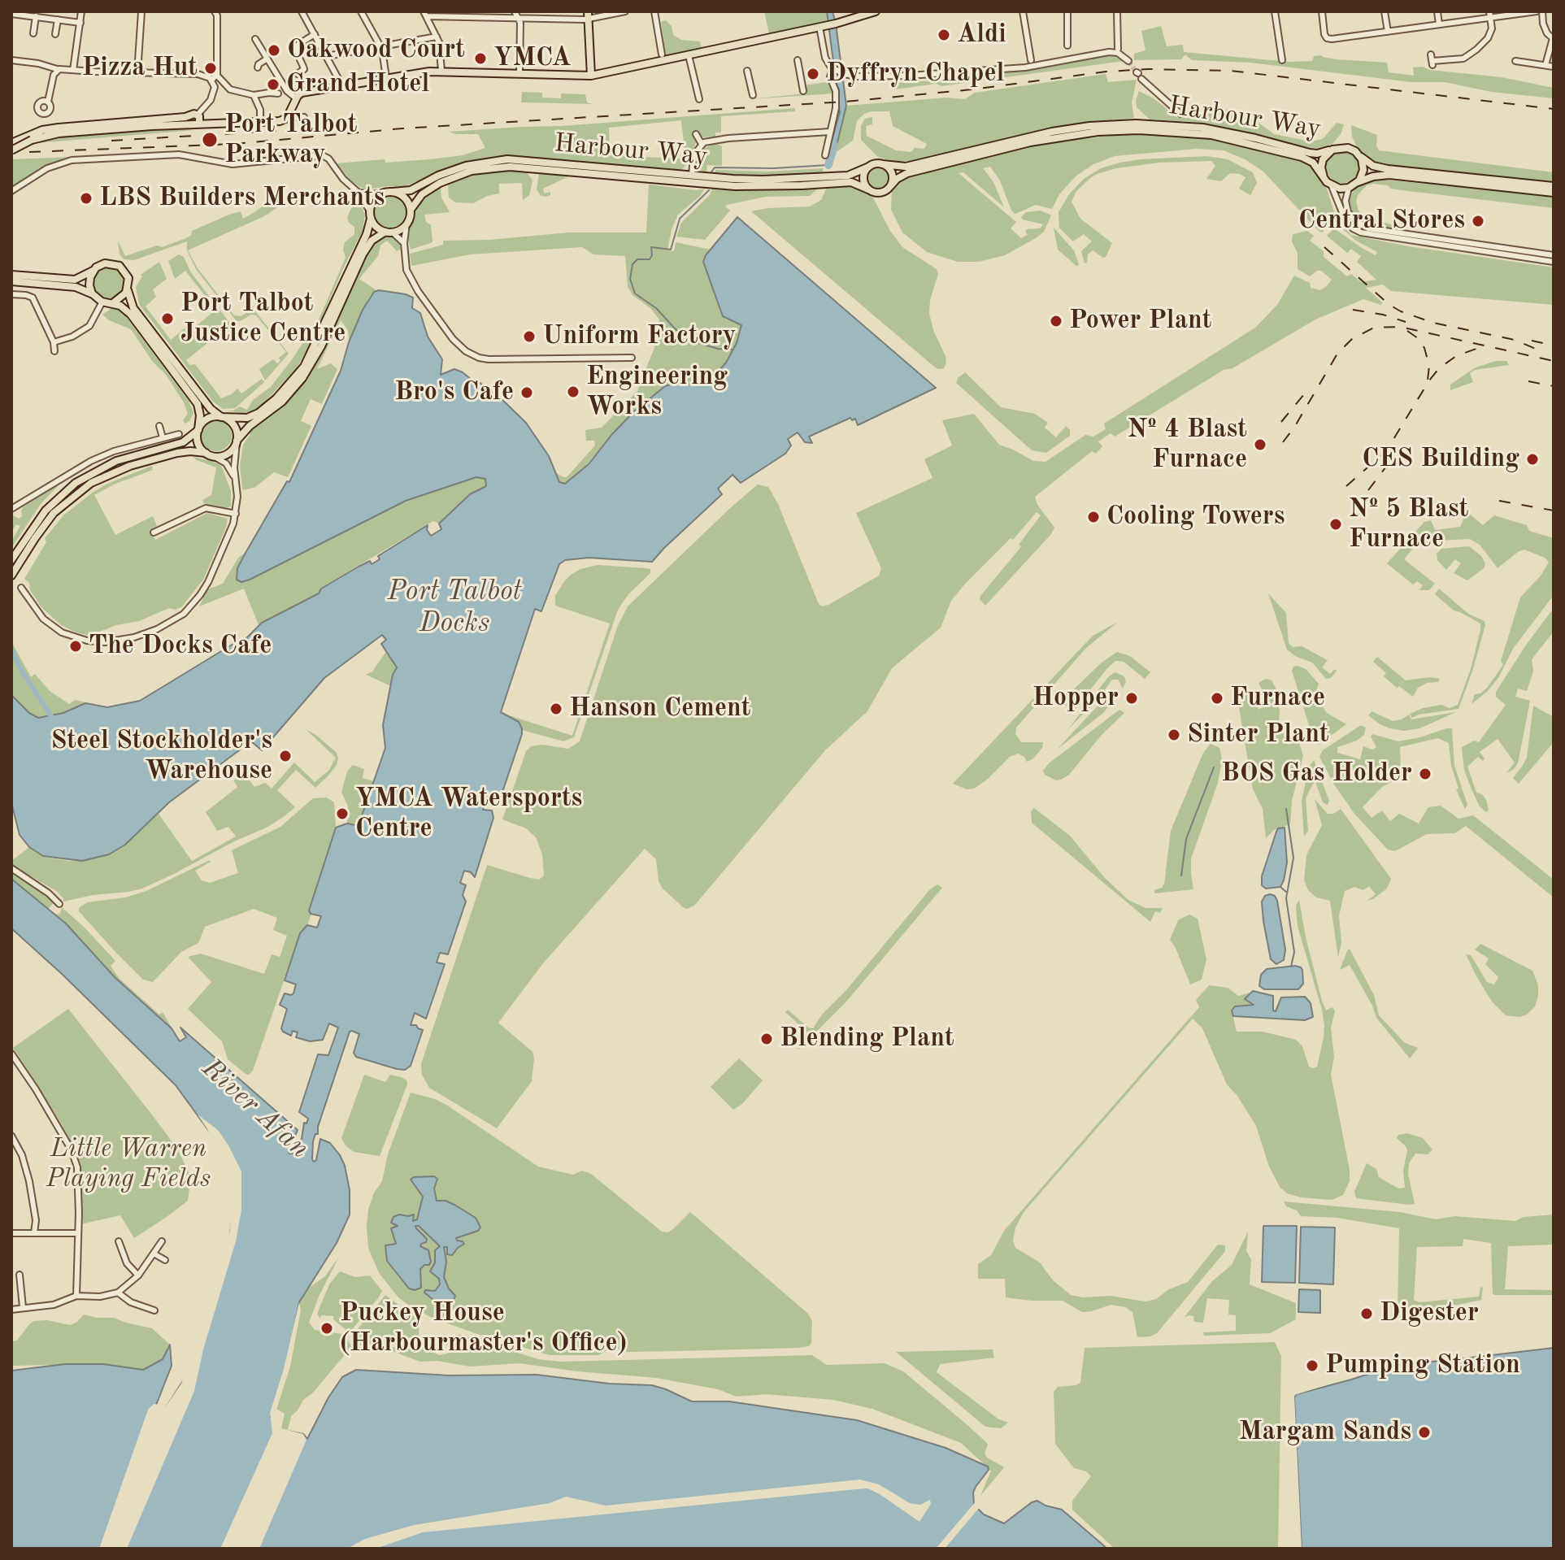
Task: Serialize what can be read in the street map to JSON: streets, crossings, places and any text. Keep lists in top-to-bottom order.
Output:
{
  "streets": {
    "main road": ["Harbour Way"]
  },
  "water": ["Port Talbot Docks", "River Afan"],
  "parks": ["Little Warren Playing Fields"],
  "places": [
    "Aldi",
    "Oakwood Court",
    "YMCA",
    "Pizza Hut",
    "Dyffryn Chapel",
    "Grand Hotel",
    "Port Talbot Parkway",
    "LBS Builders Merchants",
    "Central Stores",
    "Port Talbot Justice Centre",
    "Power Plant",
    "Uniform Factory",
    "Engineering Works",
    "Bro's Cafe",
    "Nº 4 Blast Furnace",
    "CES Building",
    "Cooling Towers",
    "Nº 5 Blast Furnace",
    "The Docks Cafe",
    "Hopper",
    "Furnace",
    "Hanson Cement",
    "Sinter Plant",
    "Steel Stockholder's Warehouse",
    "BOS Gas Holder",
    "YMCA Watersports Centre",
    "Blending Plant",
    "Digester",
    "Puckey House (Harbourmaster's Office)",
    "Pumping Station",
    "Margam Sands"
  ]
}
